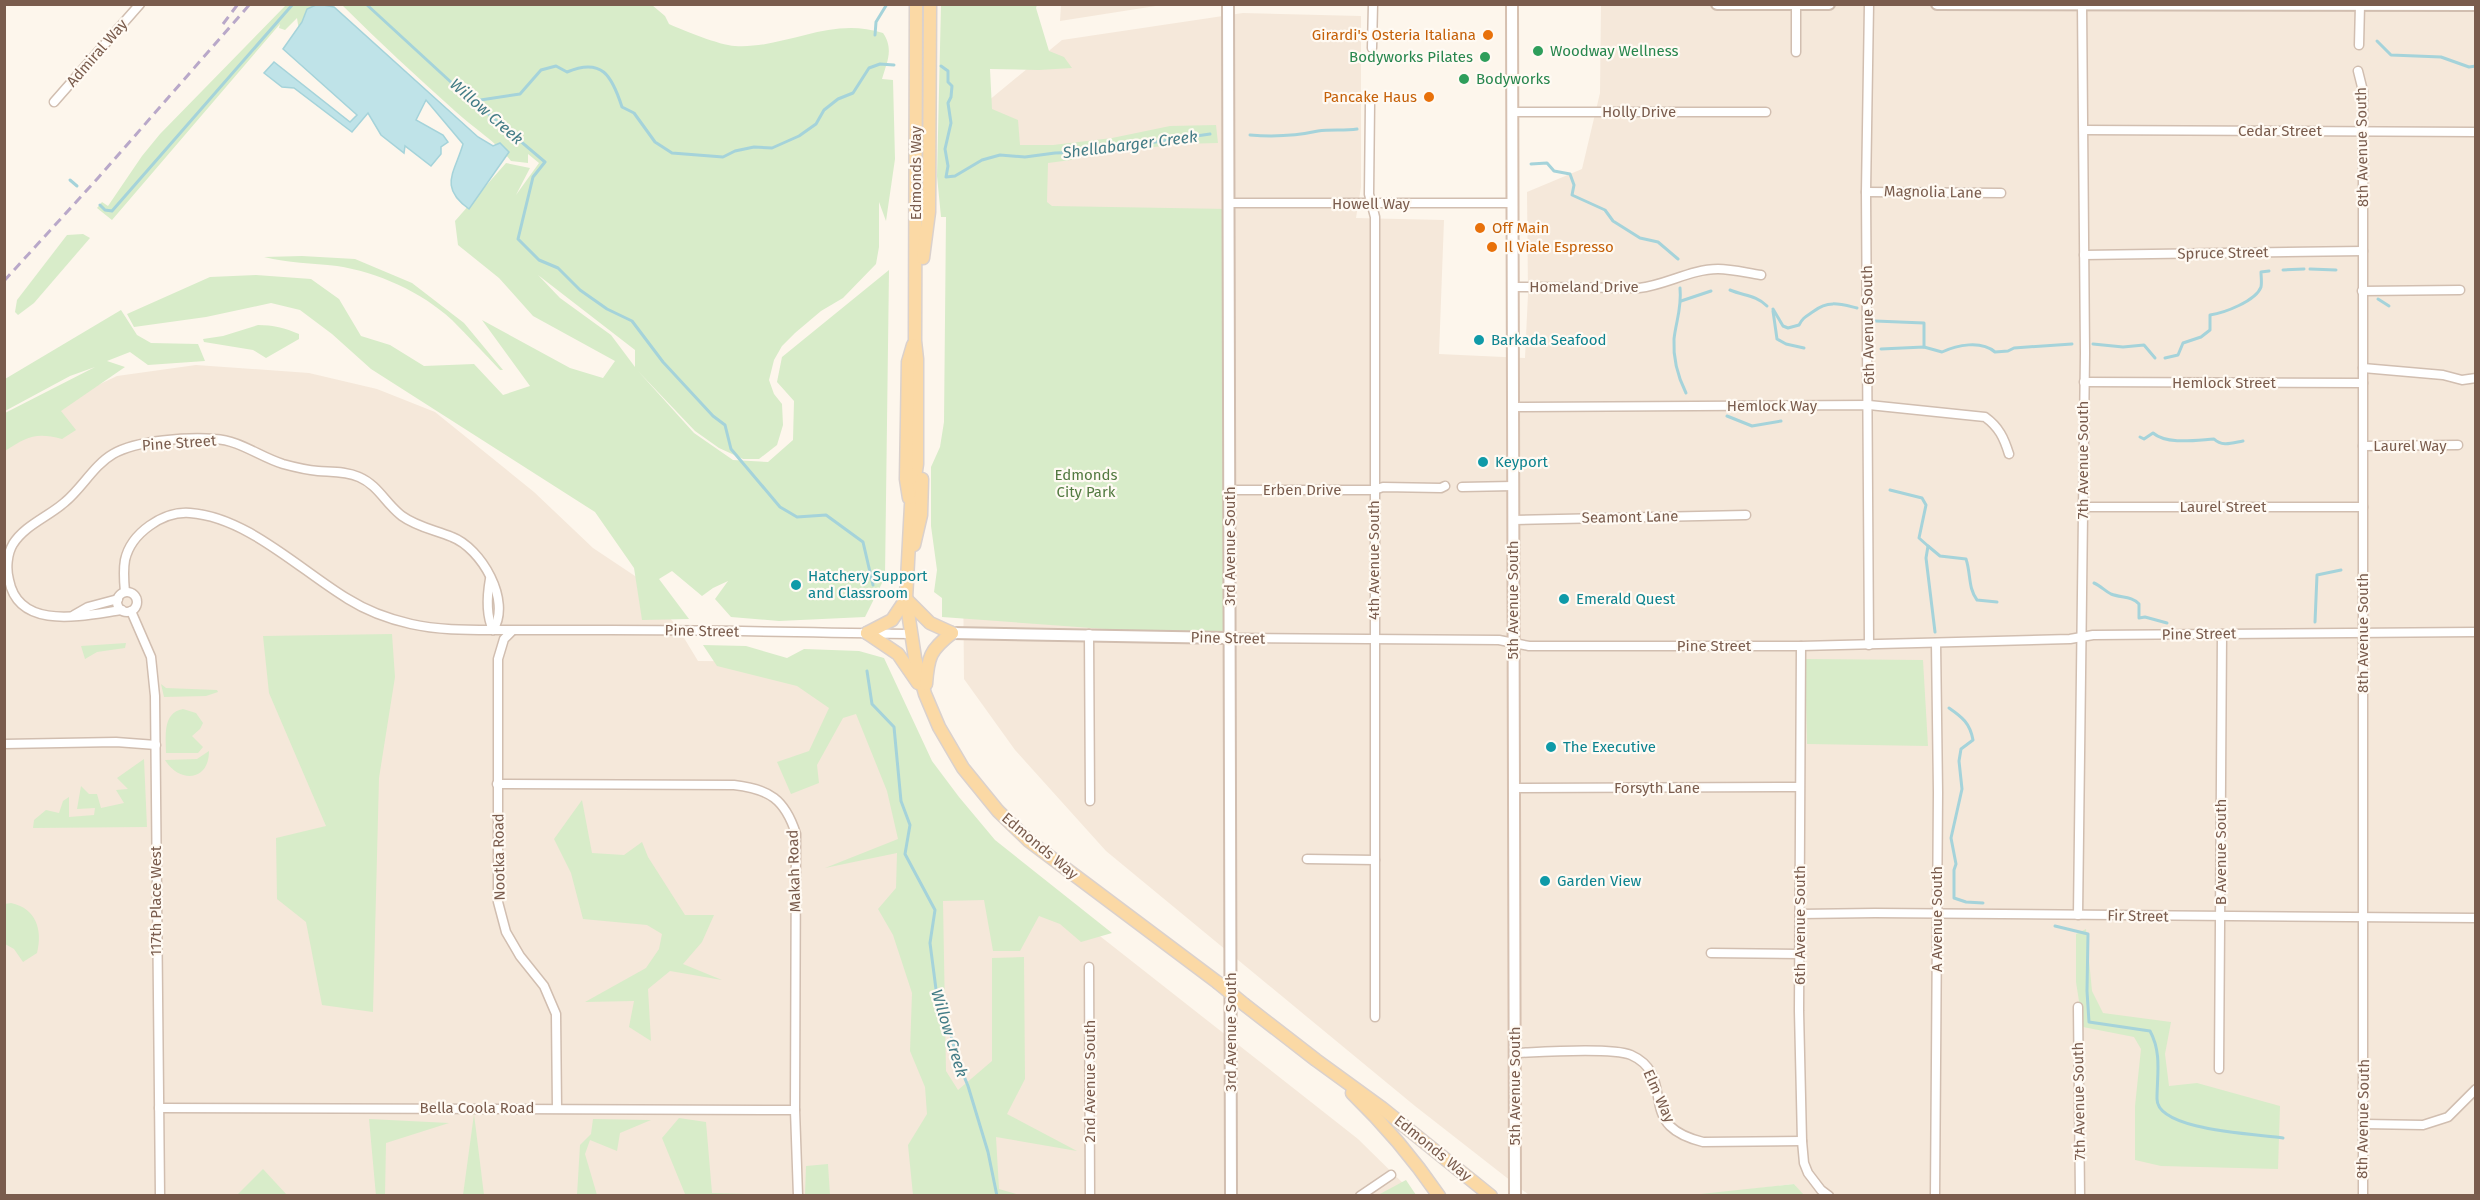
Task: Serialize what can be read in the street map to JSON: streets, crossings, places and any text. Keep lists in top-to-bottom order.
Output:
{
  "streets": {
    "main road": ["Edmonds Way"],
    "street": [
      "Admiral Way",
      "Holly Drive",
      "Cedar Street",
      "8th Avenue South",
      "Magnolia Lane",
      "Howell Way",
      "Spruce Street",
      "Homeland Drive",
      "6th Avenue South",
      "Hemlock Street",
      "Hemlock Way",
      "Pine Street",
      "Laurel Way",
      "7th Avenue South",
      "Erben Drive",
      "Laurel Street",
      "Seamont Lane",
      "3rd Avenue South",
      "4th Avenue South",
      "5th Avenue South",
      "Forsyth Lane",
      "B Avenue South",
      "Nootka Road",
      "Makah Road",
      "117th Place West",
      "Fir Street",
      "A Avenue South",
      "2nd Avenue South",
      "Elm Way",
      "Bella Coola Road"
    ]
  },
  "crossings": [
    ["Holly Drive", "5th Avenue South"],
    ["Cedar Street", "8th Avenue South"],
    ["Cedar Street", "7th Avenue South"],
    ["8th Avenue South", "Spruce Street"],
    ["8th Avenue South", "Hemlock Street"],
    ["8th Avenue South", "Pine Street"],
    ["8th Avenue South", "Laurel Way"],
    ["8th Avenue South", "Laurel Street"],
    ["8th Avenue South", "Fir Street"],
    ["Edmonds Way", "Pine Street"],
    ["Magnolia Lane", "6th Avenue South"],
    ["Howell Way", "3rd Avenue South"],
    ["Howell Way", "4th Avenue South"],
    ["Howell Way", "5th Avenue South"],
    ["Spruce Street", "7th Avenue South"],
    ["Homeland Drive", "5th Avenue South"],
    ["6th Avenue South", "Hemlock Way"],
    ["6th Avenue South", "Pine Street"],
    ["6th Avenue South", "Forsyth Lane"],
    ["6th Avenue South", "Fir Street"],
    ["6th Avenue South", "Elm Way"],
    ["Hemlock Street", "7th Avenue South"],
    ["Hemlock Way", "5th Avenue South"],
    ["Pine Street", "7th Avenue South"],
    ["Pine Street", "3rd Avenue South"],
    ["Pine Street", "4th Avenue South"],
    ["Pine Street", "5th Avenue South"],
    ["Pine Street", "B Avenue South"],
    ["Pine Street", "Nootka Road"],
    ["Pine Street", "117th Place West"],
    ["Pine Street", "A Avenue South"],
    ["7th Avenue South", "Laurel Street"],
    ["7th Avenue South", "Fir Street"],
    ["Erben Drive", "3rd Avenue South"],
    ["Erben Drive", "4th Avenue South"],
    ["Seamont Lane", "5th Avenue South"],
    ["5th Avenue South", "Forsyth Lane"],
    ["5th Avenue South", "Elm Way"],
    ["B Avenue South", "Fir Street"],
    ["Nootka Road", "Makah Road"],
    ["Nootka Road", "Bella Coola Road"],
    ["Makah Road", "Bella Coola Road"],
    ["117th Place West", "Bella Coola Road"],
    ["Fir Street", "A Avenue South"]
  ],
  "water": ["Willow Creek", "Shellabarger Creek"],
  "parks": ["Edmonds City Park"],
  "places": [
    "Girardi's Osteria Italiana",
    "Woodway Wellness",
    "Bodyworks Pilates",
    "Bodyworks",
    "Pancake Haus",
    "Off Main",
    "Il Viale Espresso",
    "Barkada Seafood",
    "Keyport",
    "Hatchery Support and Classroom",
    "Emerald Quest",
    "The Executive",
    "Garden View"
  ]
}
